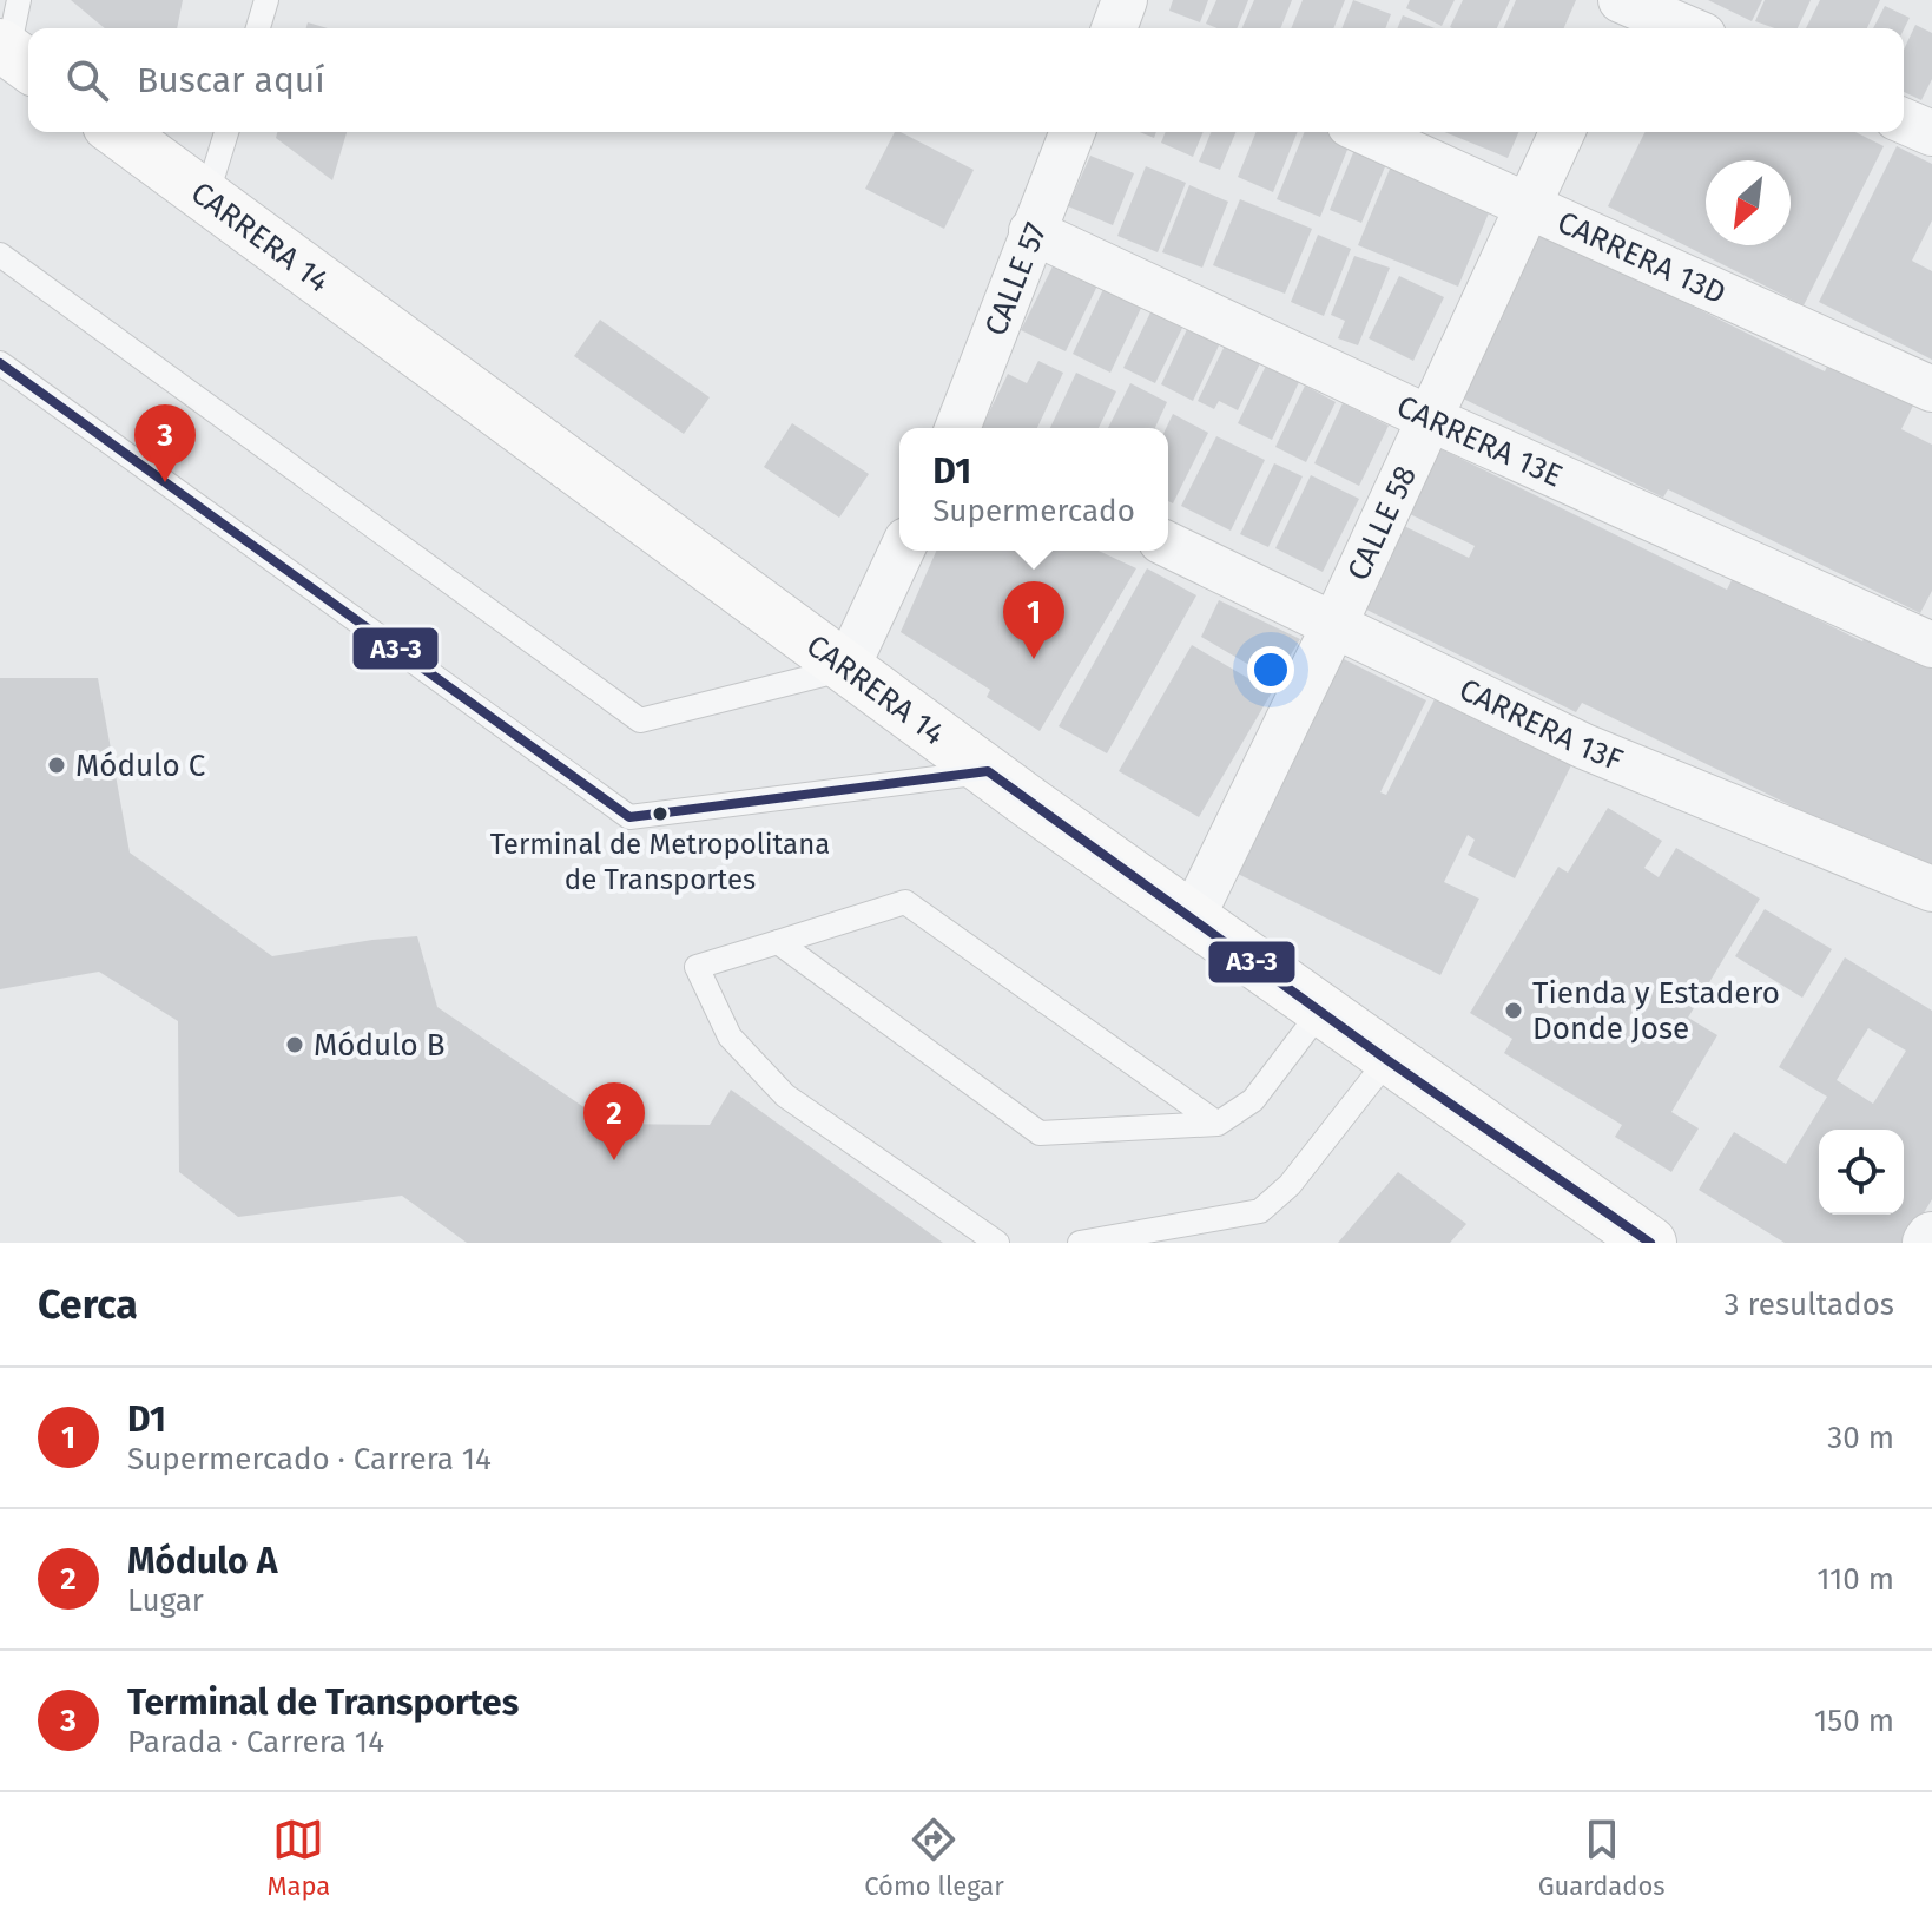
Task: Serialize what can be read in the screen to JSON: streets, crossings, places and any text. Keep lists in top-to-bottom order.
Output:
{
  "streets": {
    "main road": ["CARRERA 14"],
    "street": [
      "CARRERA 13D",
      "CALLE 57",
      "CARRERA 13E",
      "CALLE 58",
      "CARRERA 13F"
    ]
  },
  "crossings": [
    ["CARRERA 14", "CALLE 58"],
    ["CARRERA 13D", "CALLE 58"],
    ["CALLE 57", "CARRERA 13E"],
    ["CARRERA 13E", "CALLE 58"],
    ["CALLE 58", "CARRERA 13F"]
  ],
  "places": [
    "Módulo C",
    "Terminal de Metropolitana de Transportes",
    "Tienda y Estadero Donde Jose",
    "Módulo B"
  ],
  "lines": ["transit line A3-3"],
  "north": "bottom left",
  "page": {
    "search": "Buscar aquí",
    "pins": ["3", "1", "2"],
    "popup": ["D1", "Supermercado"],
    "heading": ["Cerca", "3 resultados"],
    "list": [
      {
        "mark": "1",
        "name": "D1",
        "note": "Supermercado · Carrera 14",
        "value": "30 m"
      },
      {
        "mark": "2",
        "name": "Módulo A",
        "note": "Lugar",
        "value": "110 m"
      },
      {
        "mark": "3",
        "name": "Terminal de Transportes",
        "note": "Parada · Carrera 14",
        "value": "150 m"
      }
    ],
    "nav": ["Mapa", "Cómo llegar", "Guardados"]
  }
}
